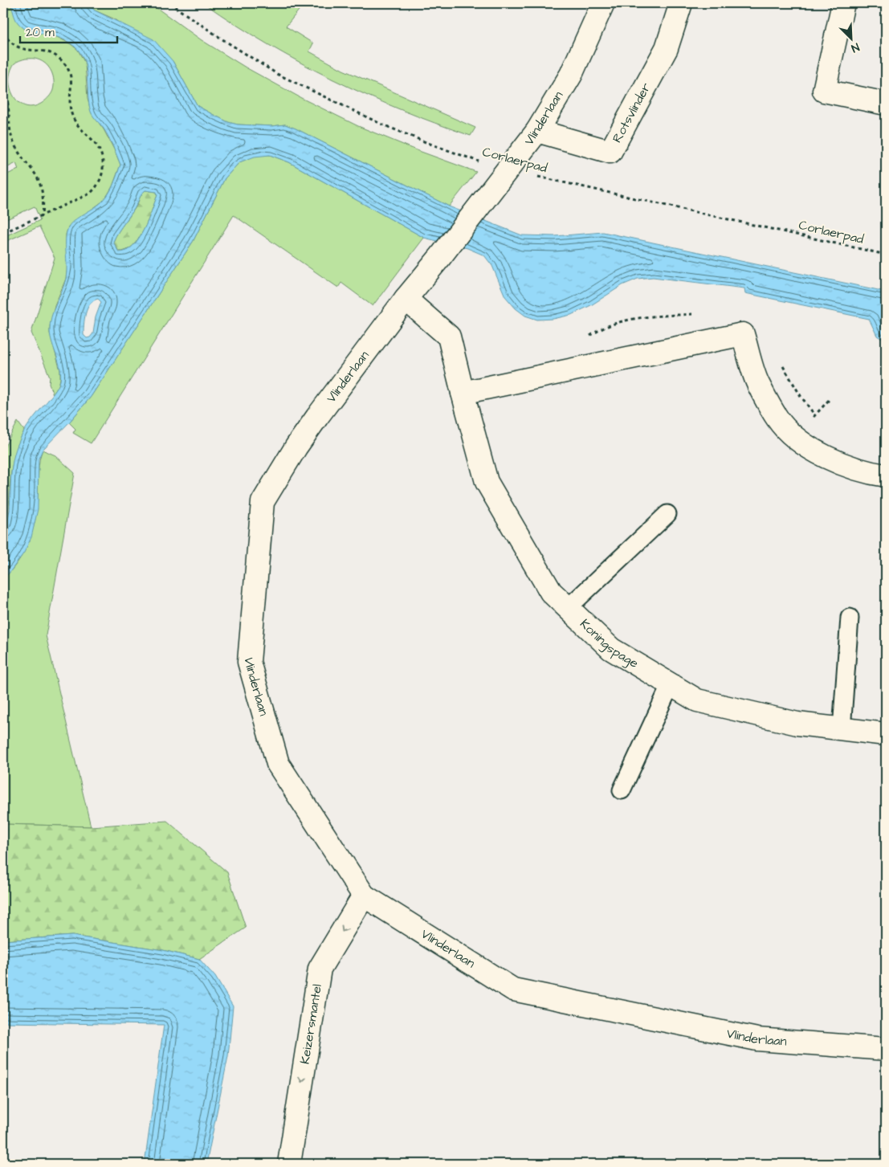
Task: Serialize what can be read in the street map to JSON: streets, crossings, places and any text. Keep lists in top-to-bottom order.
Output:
{
  "streets": {
    "street": [
      "Rotsvlinder",
      "Vlinderlaan",
      "Koningspage",
      "Keizersmantel"
    ],
    "path": ["Corlaerpad"]
  },
  "crossings": [
    ["Rotsvlinder", "Vlinderlaan"],
    ["Vlinderlaan", "Corlaerpad"],
    ["Vlinderlaan", "Koningspage"],
    ["Vlinderlaan", "Keizersmantel"]
  ],
  "one_way": ["Keizersmantel"],
  "scale_bar": "20 m",
  "north": "bottom right"
}
